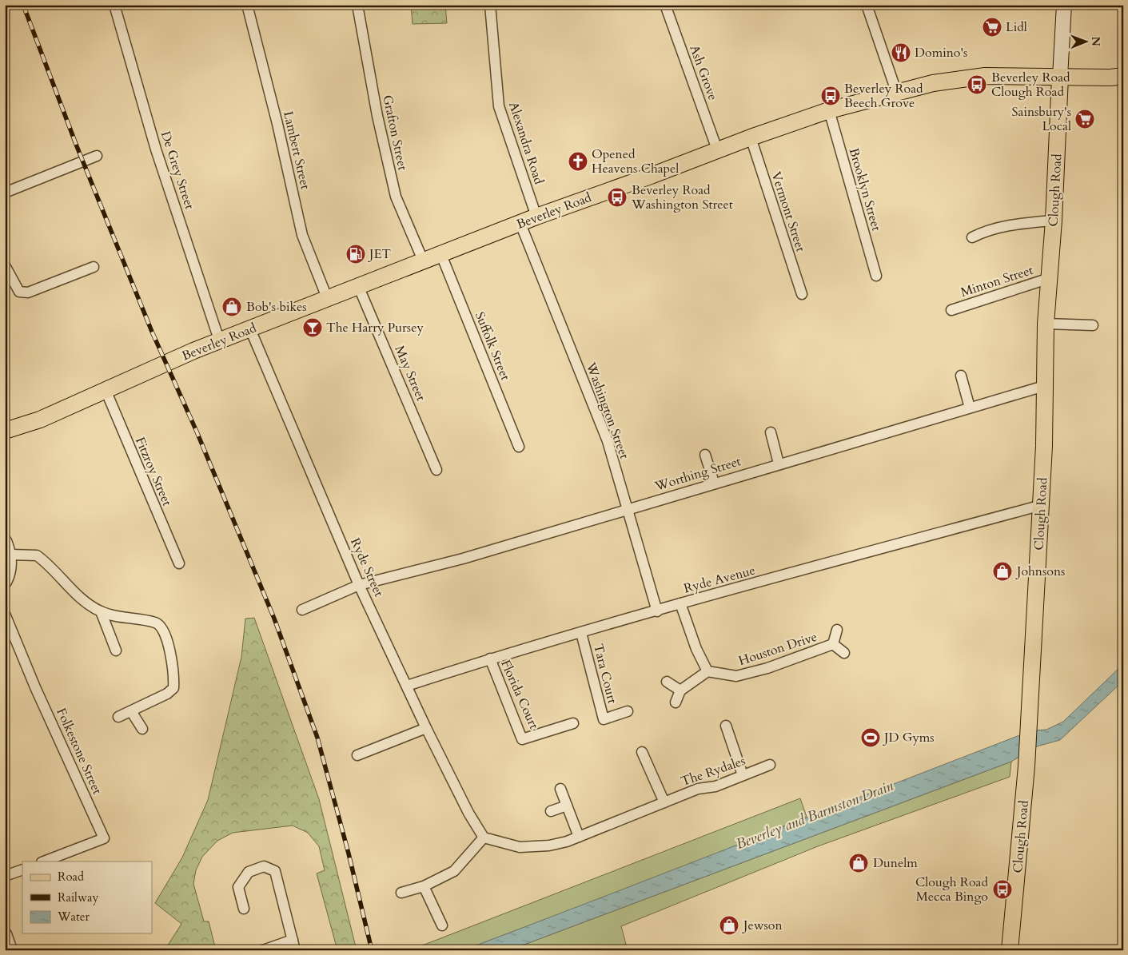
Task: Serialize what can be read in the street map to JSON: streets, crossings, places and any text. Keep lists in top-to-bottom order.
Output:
{
  "streets": {
    "main road": ["Clough Road", "Beverley Road"],
    "street": [
      "Ash Grove",
      "Grafton Street",
      "Alexandra Road",
      "Lambert Street",
      "De Grey Street",
      "Brooklyn Street",
      "Vermont Street",
      "Minton Street",
      "Suffolk Street",
      "May Street",
      "Washington Street",
      "Fitzroy Street",
      "Worthing Street",
      "Ryde Street",
      "Ryde Avenue",
      "Houston Drive",
      "Tara Court",
      "Florida Court",
      "Folkestone Street",
      "The Rydales"
    ]
  },
  "crossings": [
    ["Ash Grove", "Beverley Road"],
    ["Grafton Street", "Beverley Road"],
    ["Alexandra Road", "Beverley Road"],
    ["Lambert Street", "Beverley Road"],
    ["De Grey Street", "Beverley Road"],
    ["Brooklyn Street", "Beverley Road"],
    ["Clough Road", "Beverley Road"],
    ["Clough Road", "Minton Street"],
    ["Clough Road", "Worthing Street"],
    ["Clough Road", "Ryde Avenue"],
    ["Beverley Road", "Vermont Street"],
    ["Beverley Road", "Suffolk Street"],
    ["Beverley Road", "May Street"],
    ["Beverley Road", "Washington Street"],
    ["Beverley Road", "Fitzroy Street"],
    ["Beverley Road", "Ryde Street"],
    ["Washington Street", "Worthing Street"],
    ["Washington Street", "Ryde Avenue"],
    ["Worthing Street", "Ryde Street"],
    ["Ryde Street", "Ryde Avenue"],
    ["Ryde Street", "The Rydales"],
    ["Ryde Avenue", "Tara Court"],
    ["Ryde Avenue", "Florida Court"]
  ],
  "water": ["Beverley and Barmston Drain"],
  "places": {
    "supermarket": ["Lidl", "Sainsbury's Local"],
    "restaurant": ["Domino's"],
    "bus stop": [
      "Beverley Road Clough Road",
      "Beverley Road Beech Grove",
      "Beverley Road Washington Street",
      "Clough Road Mecca Bingo"
    ],
    "church": ["Opened Heavens Chapel"],
    "fuel station": ["JET"],
    "shop": [
      "Bob's bikes",
      "Johnsons",
      "Dunelm",
      "Jewson"
    ],
    "bar": ["The Harry Pursey"],
    "sports": ["JD Gyms"]
  },
  "legend": ["Road", "Railway", "Water"],
  "north": "right"
}
